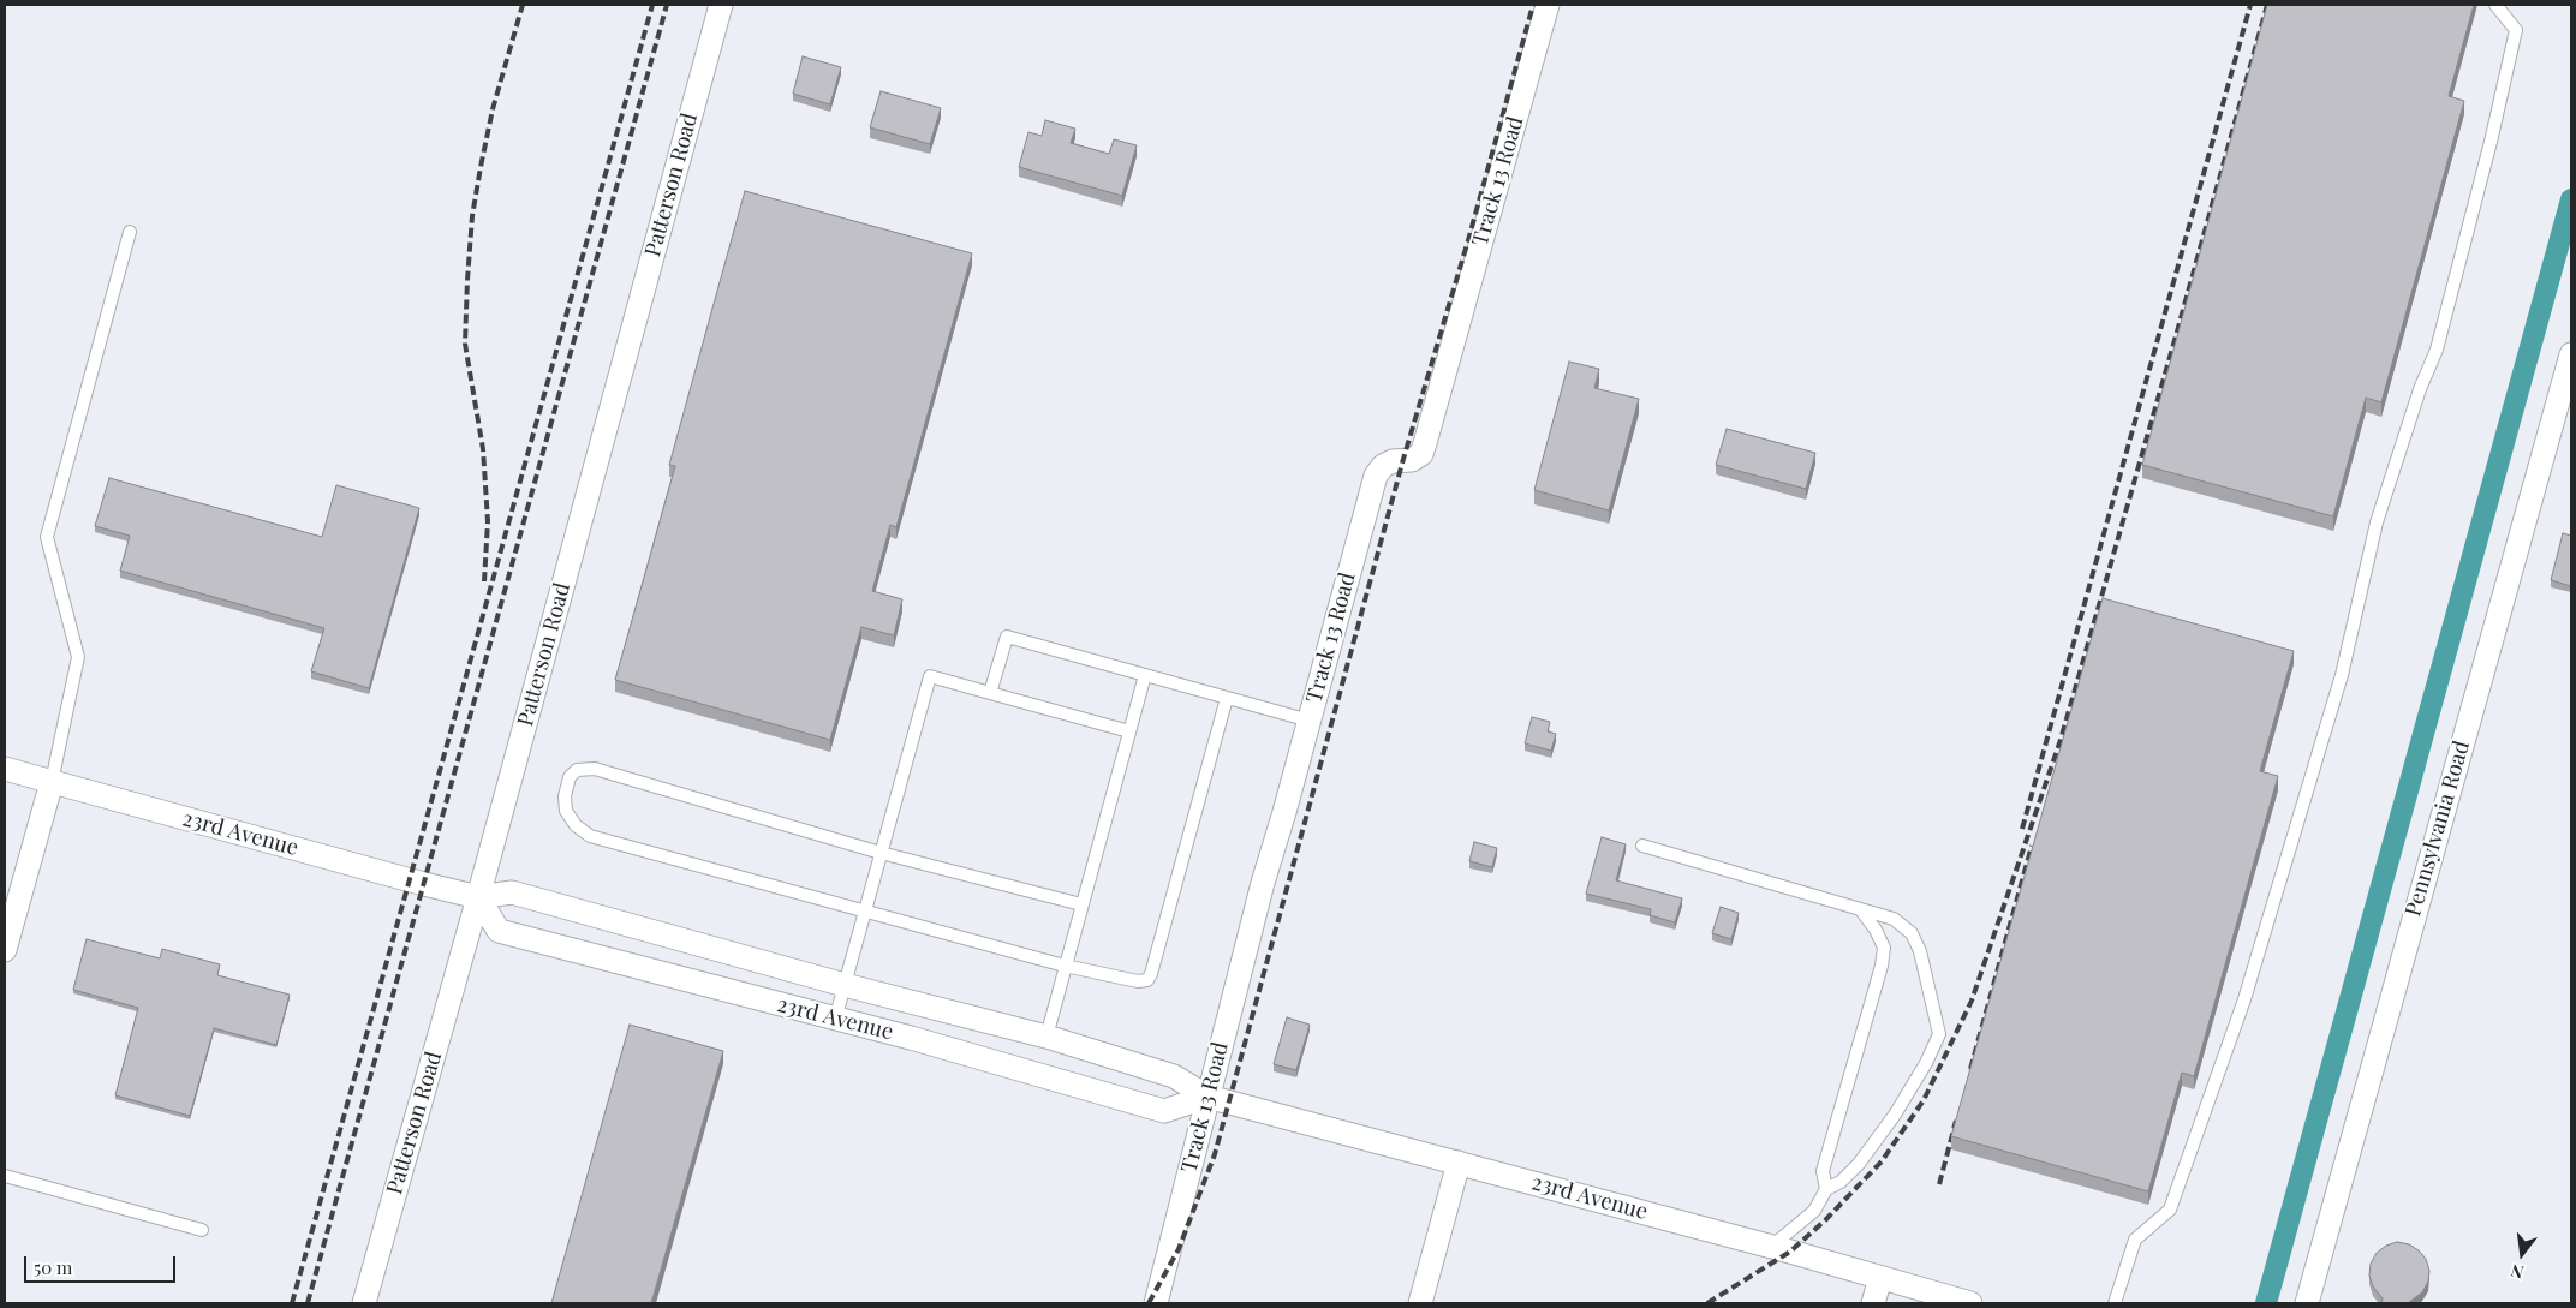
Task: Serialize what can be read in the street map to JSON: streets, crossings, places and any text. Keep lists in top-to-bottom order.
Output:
{
  "streets": {
    "street": [
      "Track 13 Road",
      "Patterson Road",
      "Pennsylvania Road",
      "23rd Avenue"
    ]
  },
  "crossings": [
    ["Track 13 Road", "23rd Avenue"],
    ["Patterson Road", "23rd Avenue"]
  ],
  "scale_bar": "50 m",
  "north": "bottom"
}
